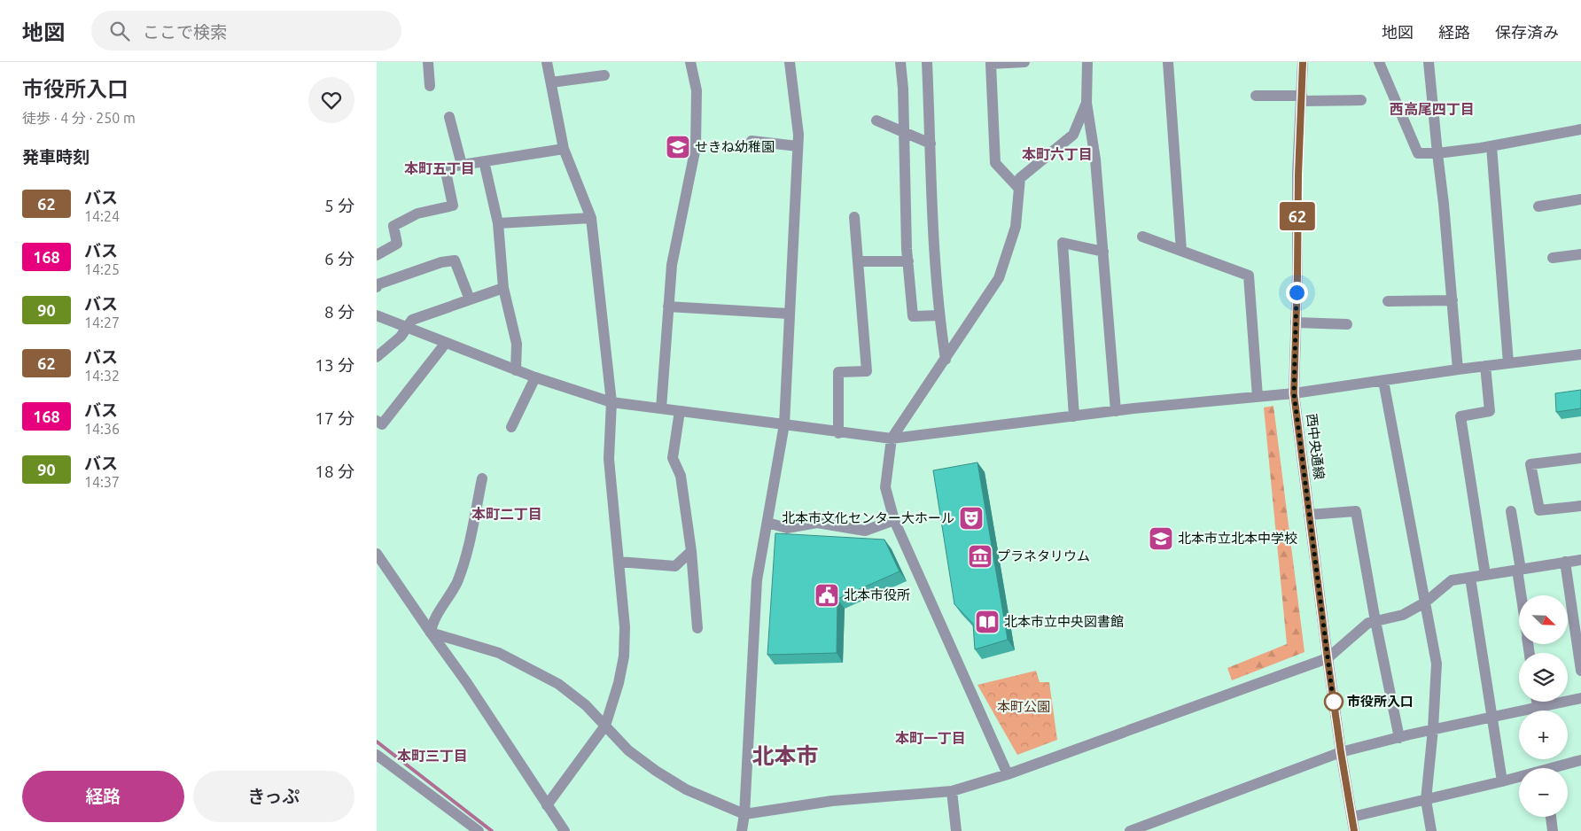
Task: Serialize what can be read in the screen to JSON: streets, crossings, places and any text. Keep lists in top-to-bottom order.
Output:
{
  "streets": {
    "street": ["西中央通線"]
  },
  "districts": [
    "西高尾四丁目",
    "本町六丁目",
    "本町五丁目",
    "本町二丁目",
    "本町一丁目",
    "本町三丁目",
    "北本市"
  ],
  "parks": ["本町公園"],
  "places": {
    "school or university": ["せきね幼稚園", "北本市立北本中学校"],
    "theatre": ["北本市文化センター大ホール"],
    "museum": ["プラネタリウム"],
    "public building": ["北本市役所"],
    "library": ["北本市立中央図書館"],
    "other": ["市役所入口"]
  },
  "lines": ["bus line 62"],
  "north": "bottom right",
  "page": {
    "header": "地図",
    "search": "ここで検索",
    "nav": ["地図", "経路", "保存済み"],
    "heading": [
      ["市役所入口", "徒歩 · 4 分 · 250 m"],
      "発車時刻"
    ],
    "on_map": "62",
    "list": [
      {
        "mark": "62",
        "name": "バス",
        "note": "14:24",
        "value": "5 分"
      },
      {
        "mark": "168",
        "name": "バス",
        "note": "14:25",
        "value": "6 分"
      },
      {
        "mark": "90",
        "name": "バス",
        "note": "14:27",
        "value": "8 分"
      },
      {
        "mark": "62",
        "name": "バス",
        "note": "14:32",
        "value": "13 分"
      },
      {
        "mark": "168",
        "name": "バス",
        "note": "14:36",
        "value": "17 分"
      },
      {
        "mark": "90",
        "name": "バス",
        "note": "14:37",
        "value": "18 分"
      }
    ],
    "map_buttons": ["+", "−"],
    "buttons": ["経路", "きっぷ"]
  }
}
